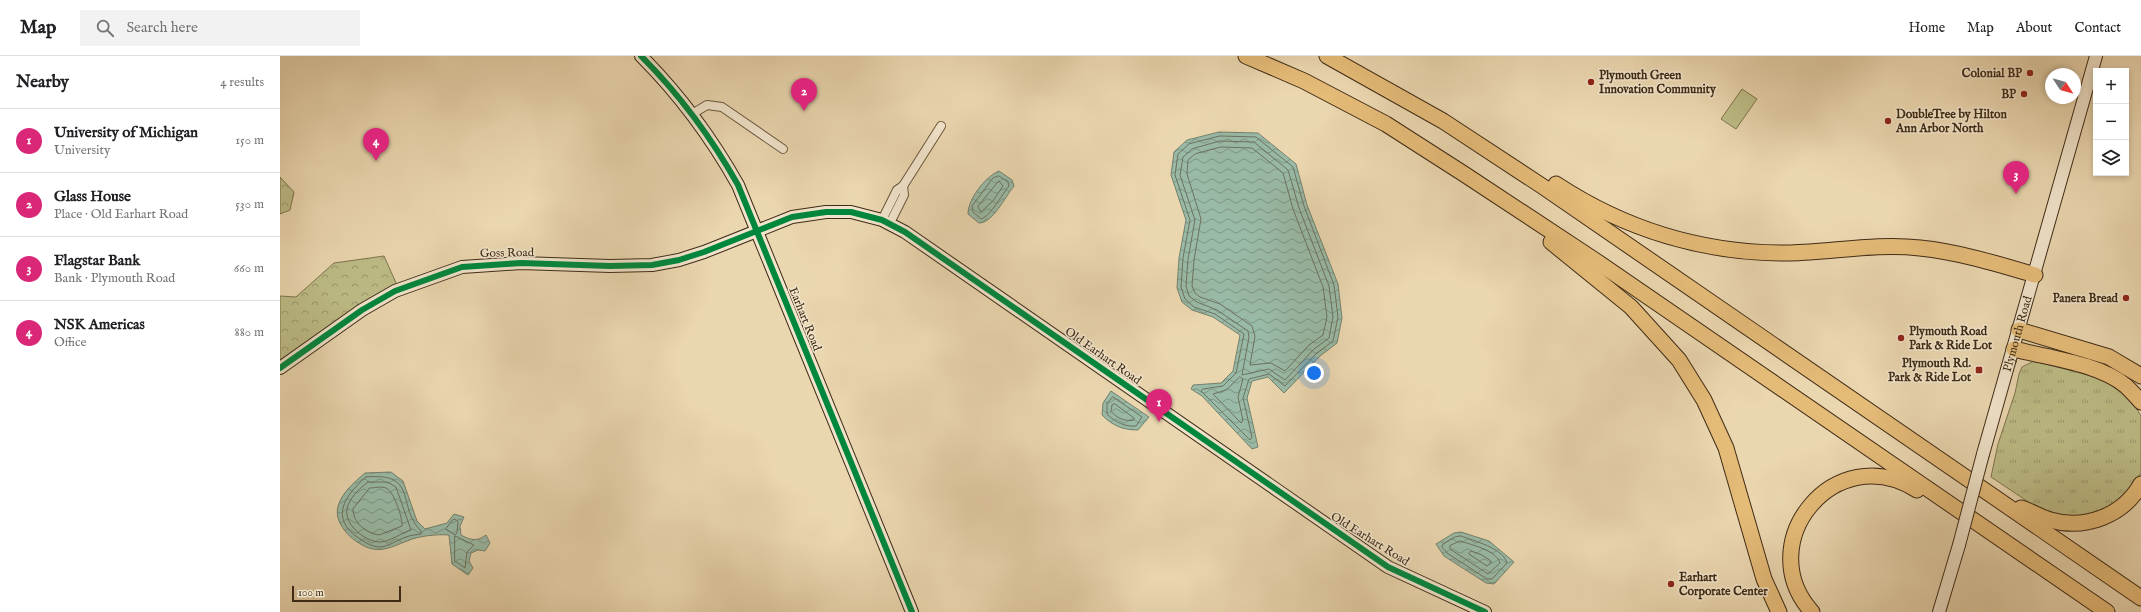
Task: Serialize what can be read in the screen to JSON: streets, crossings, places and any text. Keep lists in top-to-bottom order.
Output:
{
  "streets": {
    "street": [
      "Goss Road",
      "Earhart Road",
      "Plymouth Road",
      "Old Earhart Road"
    ]
  },
  "crossings": [
    ["Goss Road", "Earhart Road"],
    ["Goss Road", "Old Earhart Road"],
    ["Earhart Road", "Old Earhart Road"]
  ],
  "places": {
    "other": [
      "Colonial BP",
      "Plymouth Green Innovation Community",
      "BP",
      "DoubleTree by Hilton Ann Arbor North",
      "Panera Bread",
      "Plymouth Road Park & Ride Lot",
      "Earhart Corporate Center"
    ],
    "transit": ["Plymouth Rd. Park & Ride Lot"]
  },
  "scale_bar": "100 m",
  "north": "bottom right",
  "page": {
    "header": "Map",
    "search": "Search here",
    "nav": [
      "Home",
      "Map",
      "About",
      "Contact"
    ],
    "heading": ["Nearby", "4 results"],
    "map_buttons": ["+", "−"],
    "pins": [
      "2",
      "4",
      "3",
      "1"
    ],
    "list": [
      {
        "mark": "1",
        "name": "University of Michigan",
        "note": "University",
        "value": "150 m"
      },
      {
        "mark": "2",
        "name": "Glass House",
        "note": "Place · Old Earhart Road",
        "value": "530 m"
      },
      {
        "mark": "3",
        "name": "Flagstar Bank",
        "note": "Bank · Plymouth Road",
        "value": "660 m"
      },
      {
        "mark": "4",
        "name": "NSK Americas",
        "note": "Office",
        "value": "880 m"
      }
    ],
    "scale": "100 m"
  }
}
